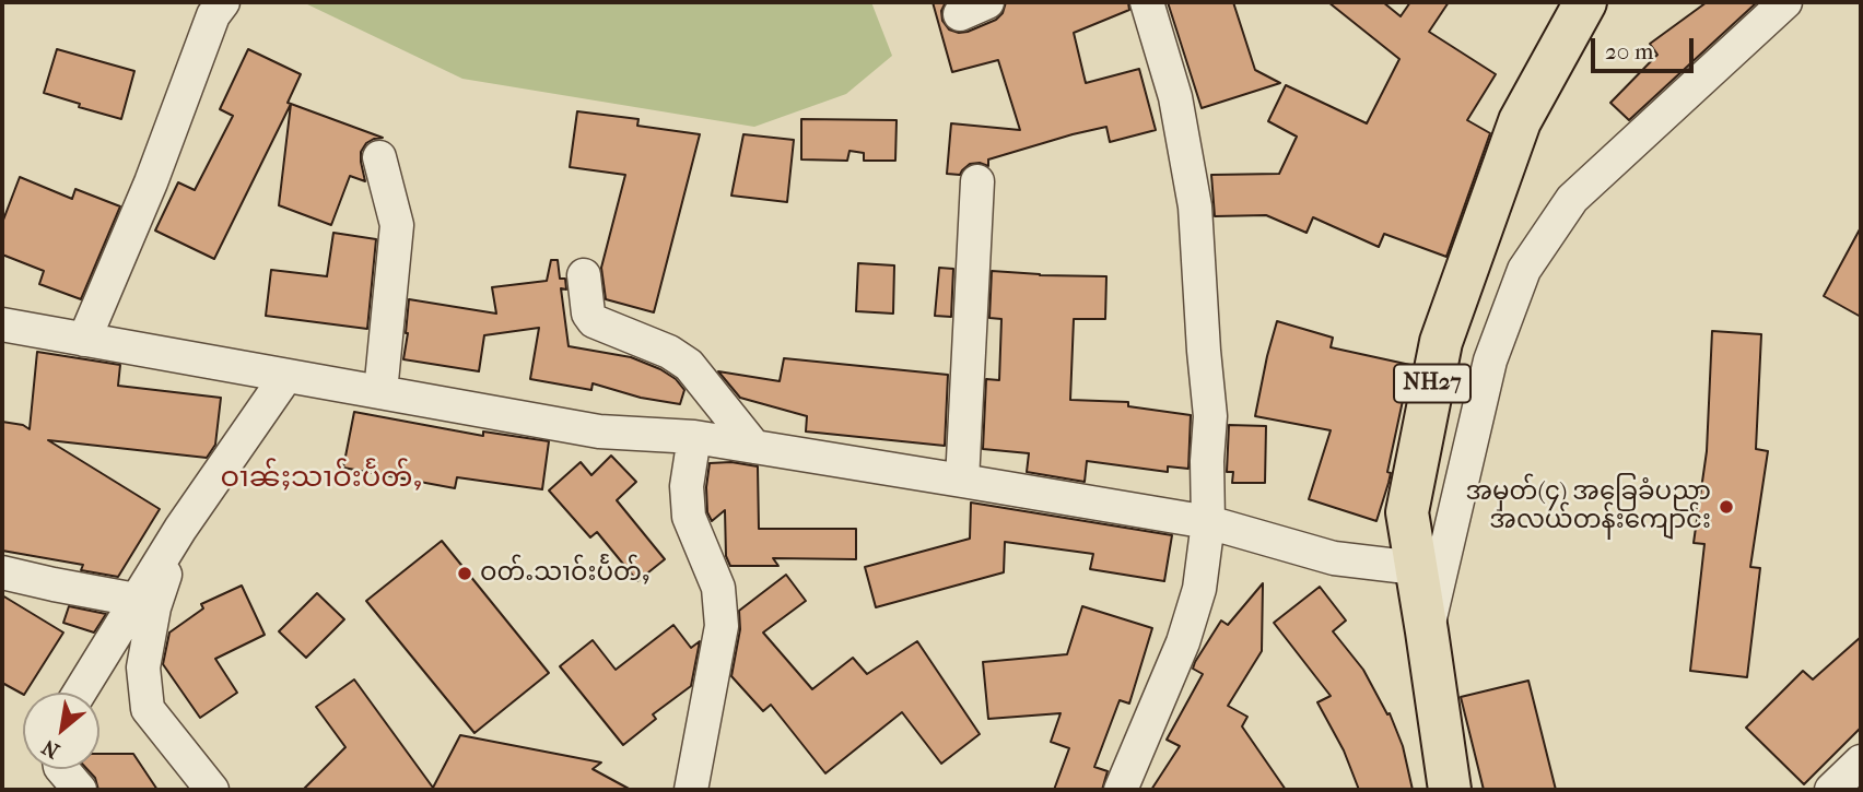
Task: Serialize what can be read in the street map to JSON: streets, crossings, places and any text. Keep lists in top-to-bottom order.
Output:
{
  "streets": {
    "highway": ["NH27"]
  },
  "districts": ["ဝၢၼ်ႈသၢဝ်းပႅတ်ႇ"],
  "places": ["အမှတ်(၄) အခြေခံပညာ အလယ်တန်းကျောင်း", "ဝတ်ႉသၢဝ်းပႅတ်ႇ"],
  "scale_bar": "20 m",
  "north": "bottom left"
}
